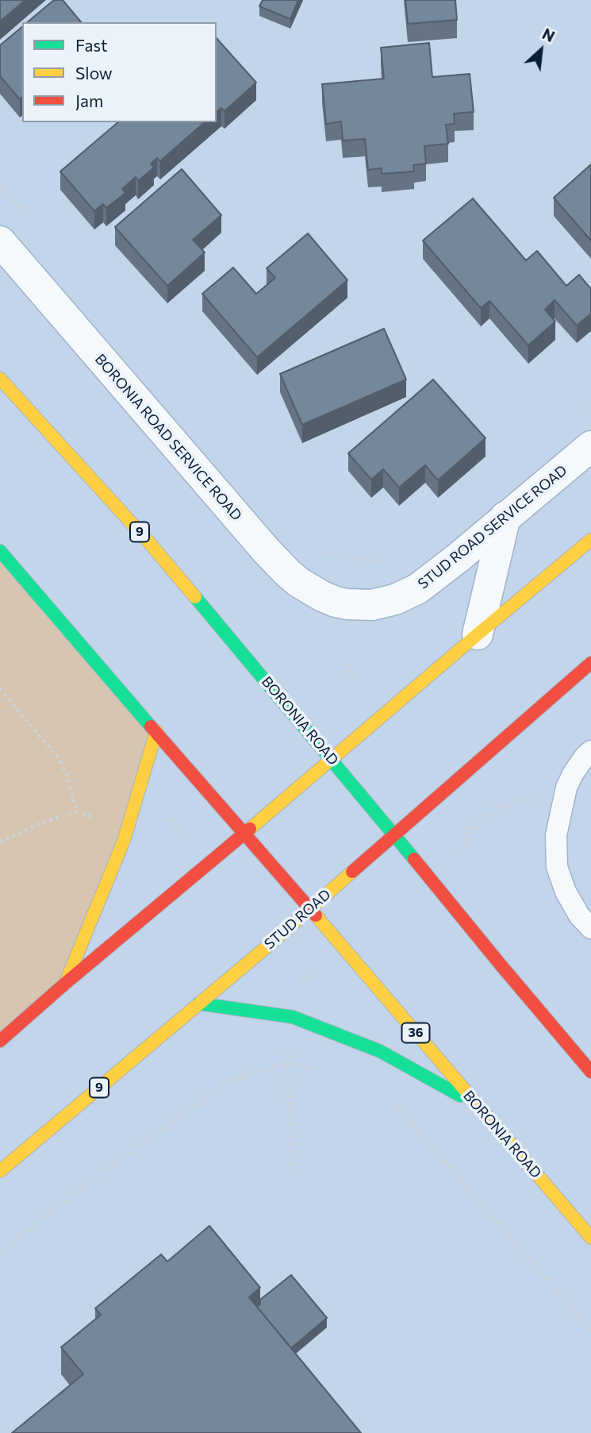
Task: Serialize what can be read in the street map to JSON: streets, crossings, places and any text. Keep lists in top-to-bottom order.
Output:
{
  "streets": {
    "main road": [
      "9",
      "BORONIA ROAD",
      "STUD ROAD",
      "36"
    ],
    "street": ["BORONIA ROAD SERVICE ROAD", "STUD ROAD SERVICE ROAD"]
  },
  "crossings": [
    ["BORONIA ROAD SERVICE ROAD", "STUD ROAD SERVICE ROAD"],
    ["BORONIA ROAD", "STUD ROAD"]
  ],
  "legend": ["Fast", "Slow", "Jam"],
  "north": "top right"
}
